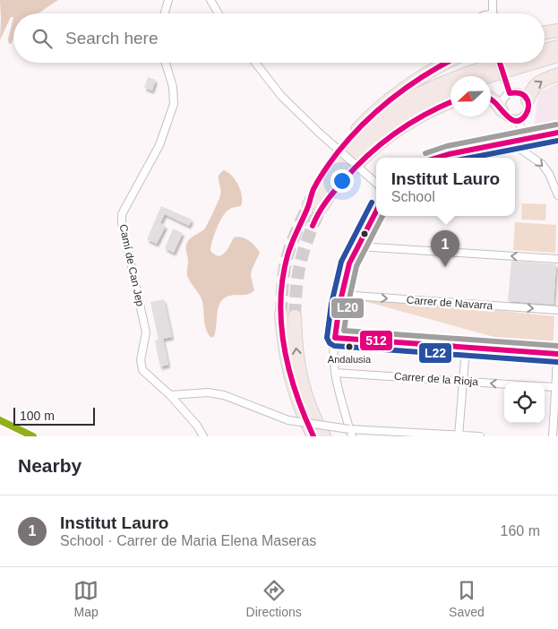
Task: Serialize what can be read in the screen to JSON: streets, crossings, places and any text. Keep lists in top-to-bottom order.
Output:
{
  "streets": {
    "street": ["Camí de Can Jep", "Carrer de Navarra", "Carrer de la Rioja"]
  },
  "places": ["Andalusia"],
  "lines": ["transit line 512", "transit line L20", "transit line L22"],
  "scale_bar": "100 m",
  "north": "left",
  "page": {
    "search": "Search here",
    "popup": ["Institut Lauro", "School"],
    "pins": "1",
    "scale": "100 m",
    "heading": "Nearby",
    "list": [
      {
        "mark": "1",
        "name": "Institut Lauro",
        "note": "School · Carrer de Maria Elena Maseras",
        "value": "160 m"
      }
    ],
    "nav": ["Map", "Directions", "Saved"]
  }
}
